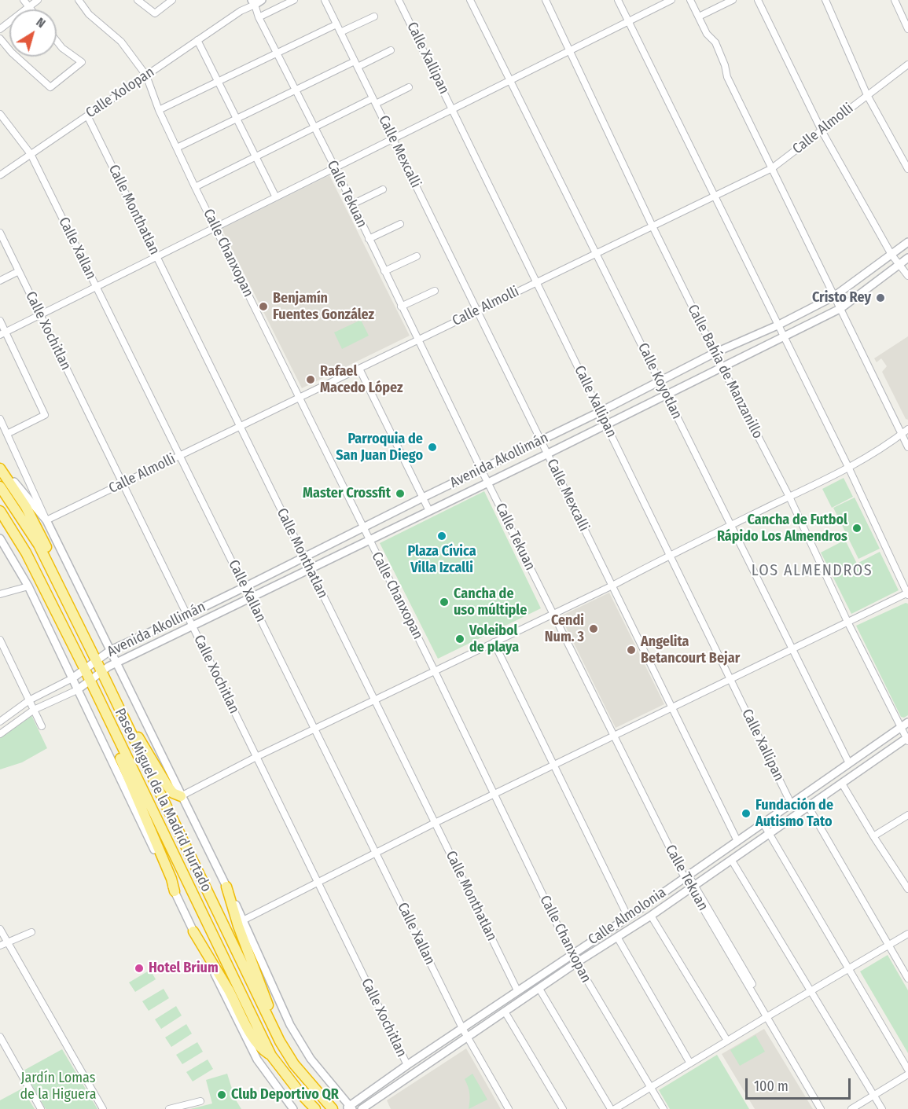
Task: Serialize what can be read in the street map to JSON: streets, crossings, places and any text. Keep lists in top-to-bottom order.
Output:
{
  "streets": {
    "highway": ["Paseo Miguel de la Madrid Hurtado"],
    "street": [
      "Calle Xallipan",
      "Calle Xolopan",
      "Calle Almolli",
      "Calle Mexcalli",
      "Calle Tekuan",
      "Calle Monthatlan",
      "Calle Xallan",
      "Calle Chanxopan",
      "Calle Xochitlan",
      "Calle Bahía de Manzanillo",
      "Calle Koyotlan",
      "Avenida Akollimán",
      "Calle Almolonia"
    ]
  },
  "crossings": [
    ["Calle Xallipan", "Calle Almolli"],
    ["Calle Xallipan", "Avenida Akollimán"],
    ["Calle Xallipan", "Calle Almolonia"],
    ["Calle Xolopan", "Calle Tekuan"],
    ["Calle Xolopan", "Calle Monthatlan"],
    ["Calle Xolopan", "Calle Xallan"],
    ["Calle Xolopan", "Calle Chanxopan"],
    ["Calle Almolli", "Calle Mexcalli"],
    ["Calle Almolli", "Calle Tekuan"],
    ["Calle Almolli", "Calle Monthatlan"],
    ["Calle Almolli", "Calle Xallan"],
    ["Calle Almolli", "Calle Chanxopan"],
    ["Calle Almolli", "Calle Xochitlan"],
    ["Calle Almolli", "Calle Bahía de Manzanillo"],
    ["Calle Almolli", "Calle Koyotlan"],
    ["Calle Mexcalli", "Calle Tekuan"],
    ["Calle Mexcalli", "Calle Chanxopan"],
    ["Calle Mexcalli", "Avenida Akollimán"],
    ["Calle Mexcalli", "Calle Almolonia"],
    ["Calle Tekuan", "Avenida Akollimán"],
    ["Calle Tekuan", "Calle Almolonia"],
    ["Calle Monthatlan", "Avenida Akollimán"],
    ["Calle Monthatlan", "Calle Almolonia"],
    ["Calle Xallan", "Avenida Akollimán"],
    ["Calle Xallan", "Calle Almolonia"],
    ["Calle Chanxopan", "Avenida Akollimán"],
    ["Calle Chanxopan", "Calle Almolonia"],
    ["Calle Xochitlan", "Avenida Akollimán"],
    ["Calle Xochitlan", "Calle Almolonia"],
    ["Calle Bahía de Manzanillo", "Avenida Akollimán"],
    ["Calle Bahía de Manzanillo", "Calle Almolonia"],
    ["Calle Koyotlan", "Avenida Akollimán"],
    ["Calle Koyotlan", "Calle Almolonia"],
    ["Avenida Akollimán", "Paseo Miguel de la Madrid Hurtado"]
  ],
  "districts": ["LOS ALMENDROS"],
  "parks": ["Jardín Lomas de la Higuera"],
  "places": [
    "Cristo Rey",
    "Benjamín Fuentes González",
    "Rafael Macedo López",
    "Parroquia de San Juan Diego",
    "Master Crossfit",
    "Cancha de Futbol Rápido Los Almendros",
    "Plaza Cívica Villa Izcalli",
    "Cancha de uso múltiple",
    "Cendi Num. 3",
    "Voleibol de playa",
    "Angelita Betancourt Bejar",
    "Fundación de Autismo Tato",
    "Hotel Brium",
    "Club Deportivo QR"
  ],
  "scale_bar": "100 m",
  "north": "top right"
}
